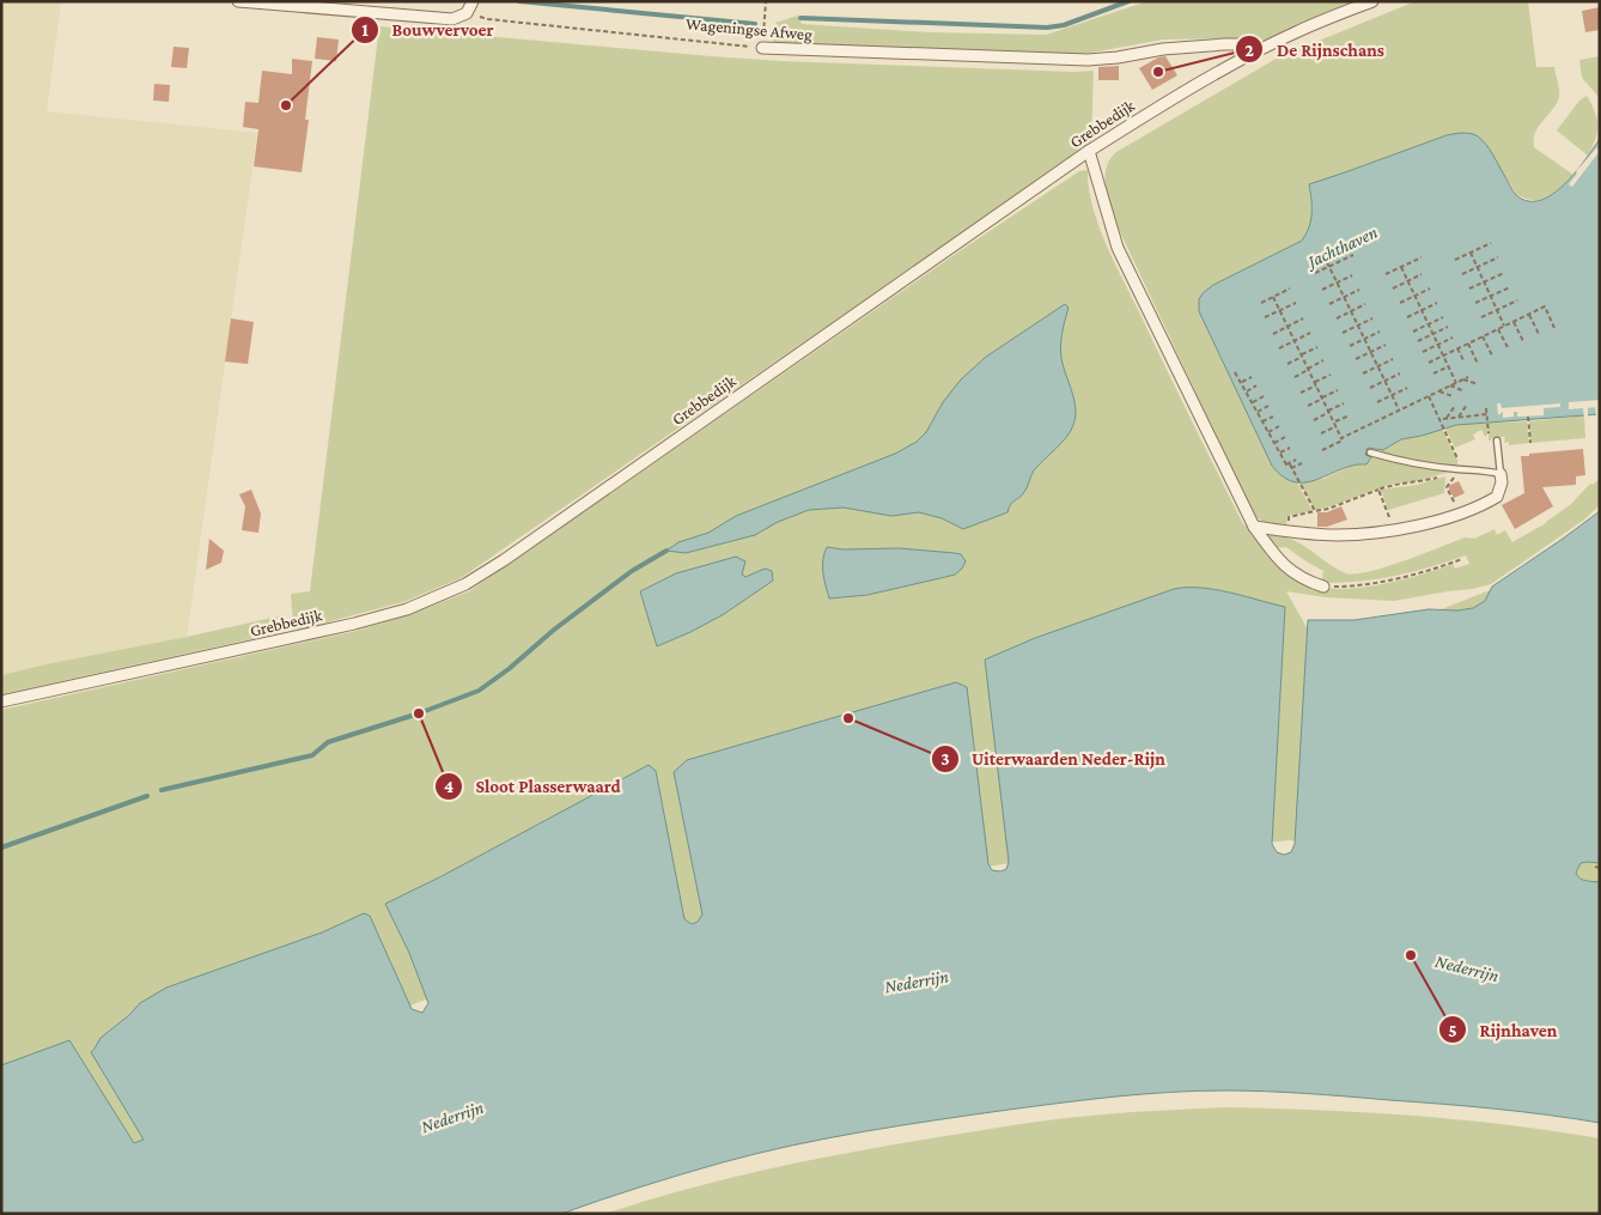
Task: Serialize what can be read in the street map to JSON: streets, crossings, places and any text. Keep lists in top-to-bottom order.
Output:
{
  "streets": {
    "street": ["Wageningse Afweg", "Grebbedijk"]
  },
  "crossings": [
    ["Wageningse Afweg", "Grebbedijk"]
  ],
  "water": ["Jachthaven", "Nederrijn"],
  "places": [
    "De Rijnschans",
    "Bouwvervoer",
    "Sloot Plasserwaard",
    "Uiterwaarden Neder-Rijn",
    "Rijnhaven"
  ]
}
